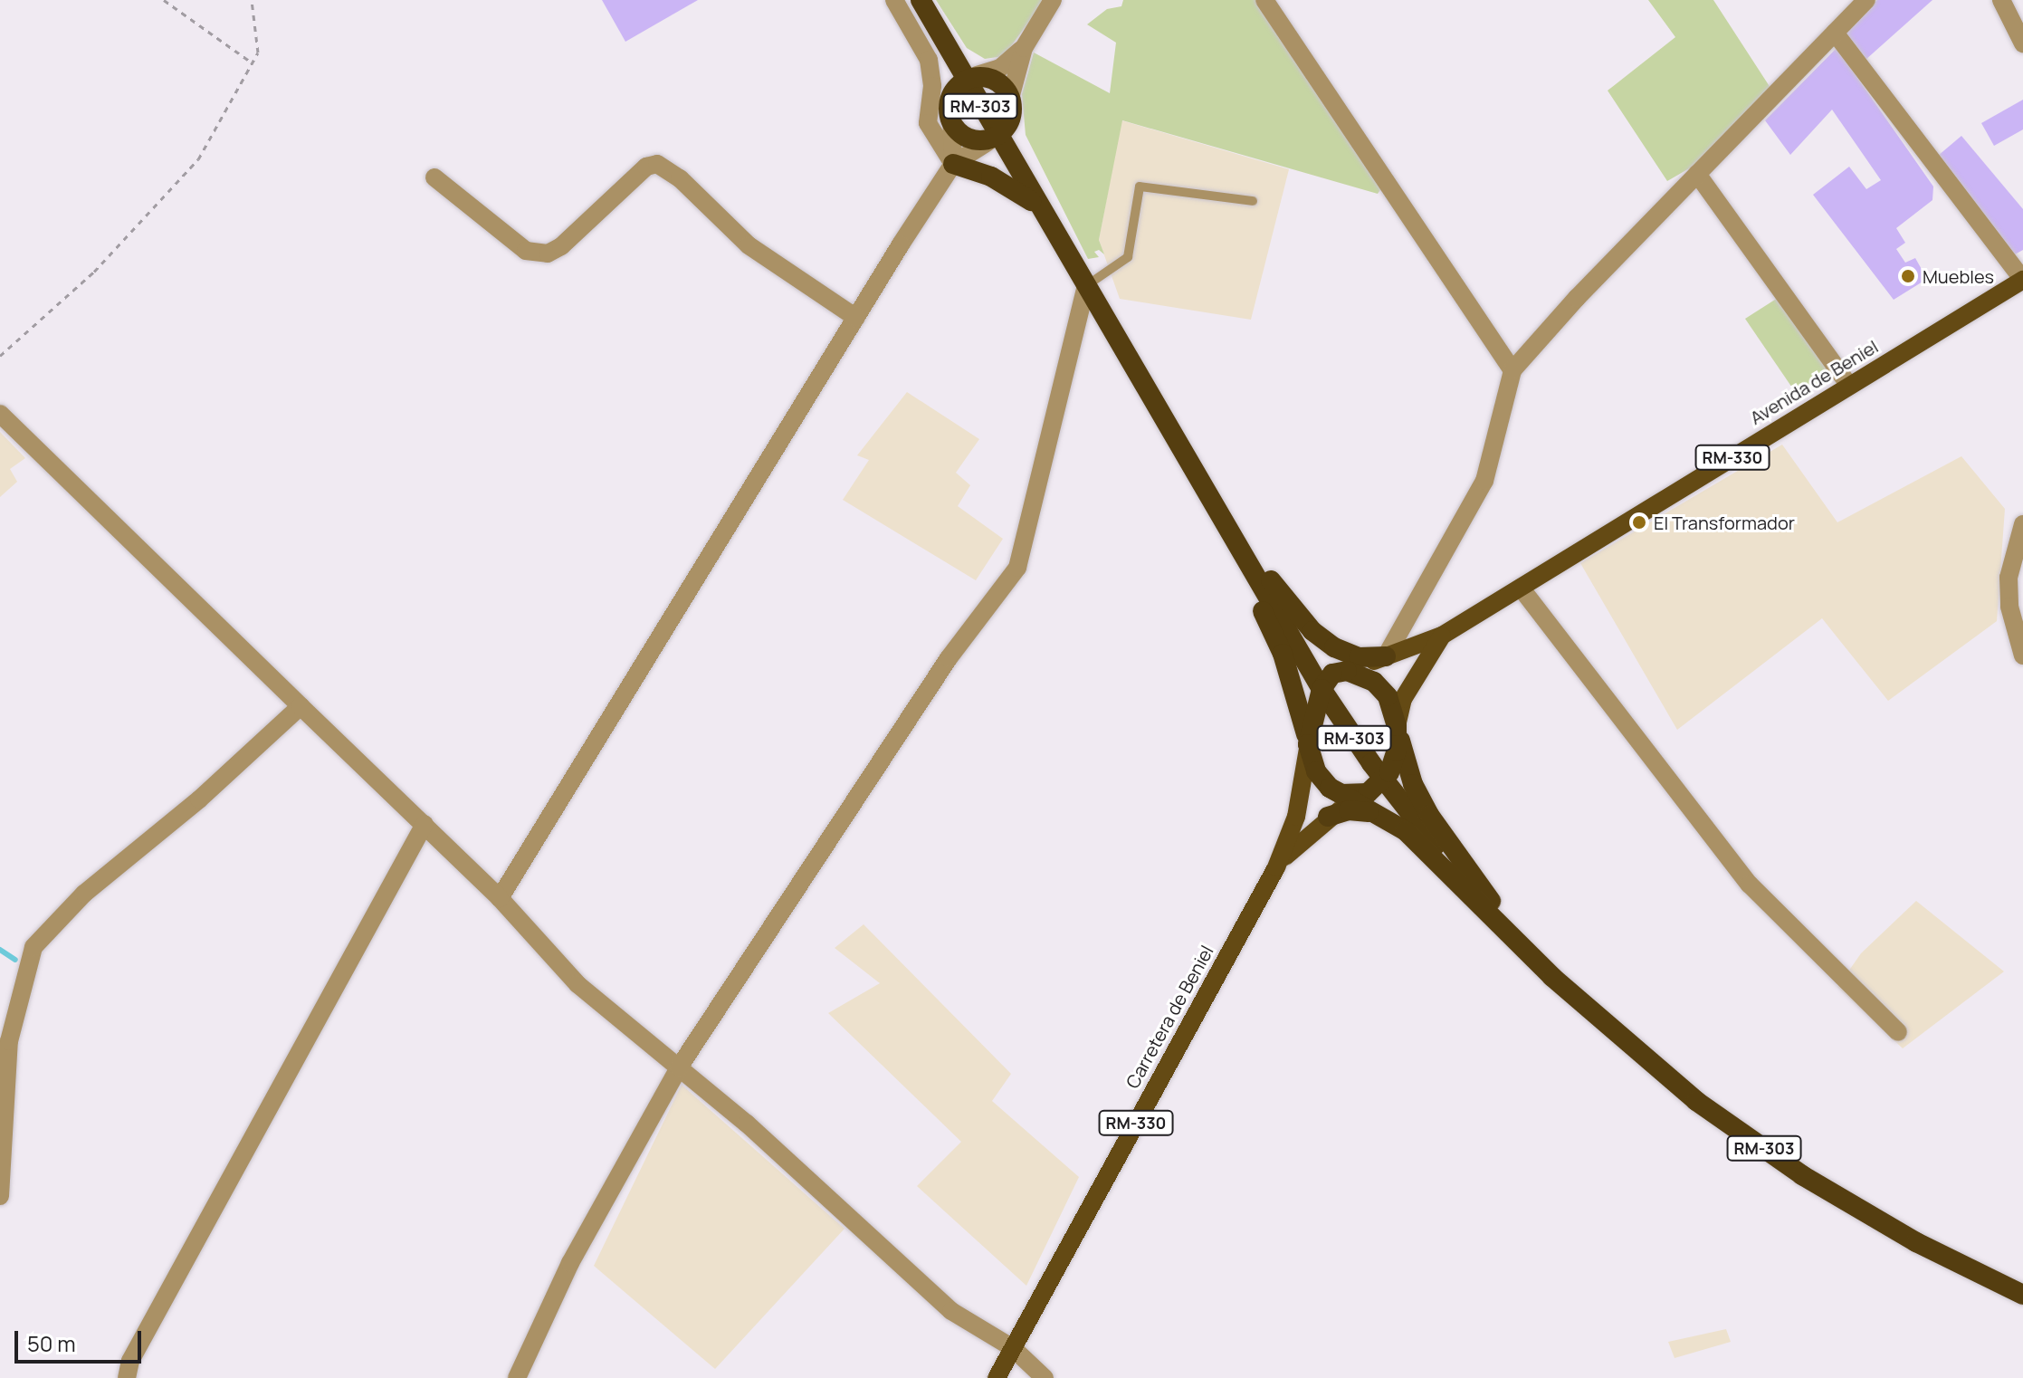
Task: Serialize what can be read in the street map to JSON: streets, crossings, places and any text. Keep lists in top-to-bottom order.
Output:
{
  "streets": {
    "highway": ["RM-303"],
    "main road": ["Avenida de Beniel", "RM-330", "Carretera de Beniel"]
  },
  "places": ["Muebles", "El Transformador"],
  "scale_bar": "50 m"
}
